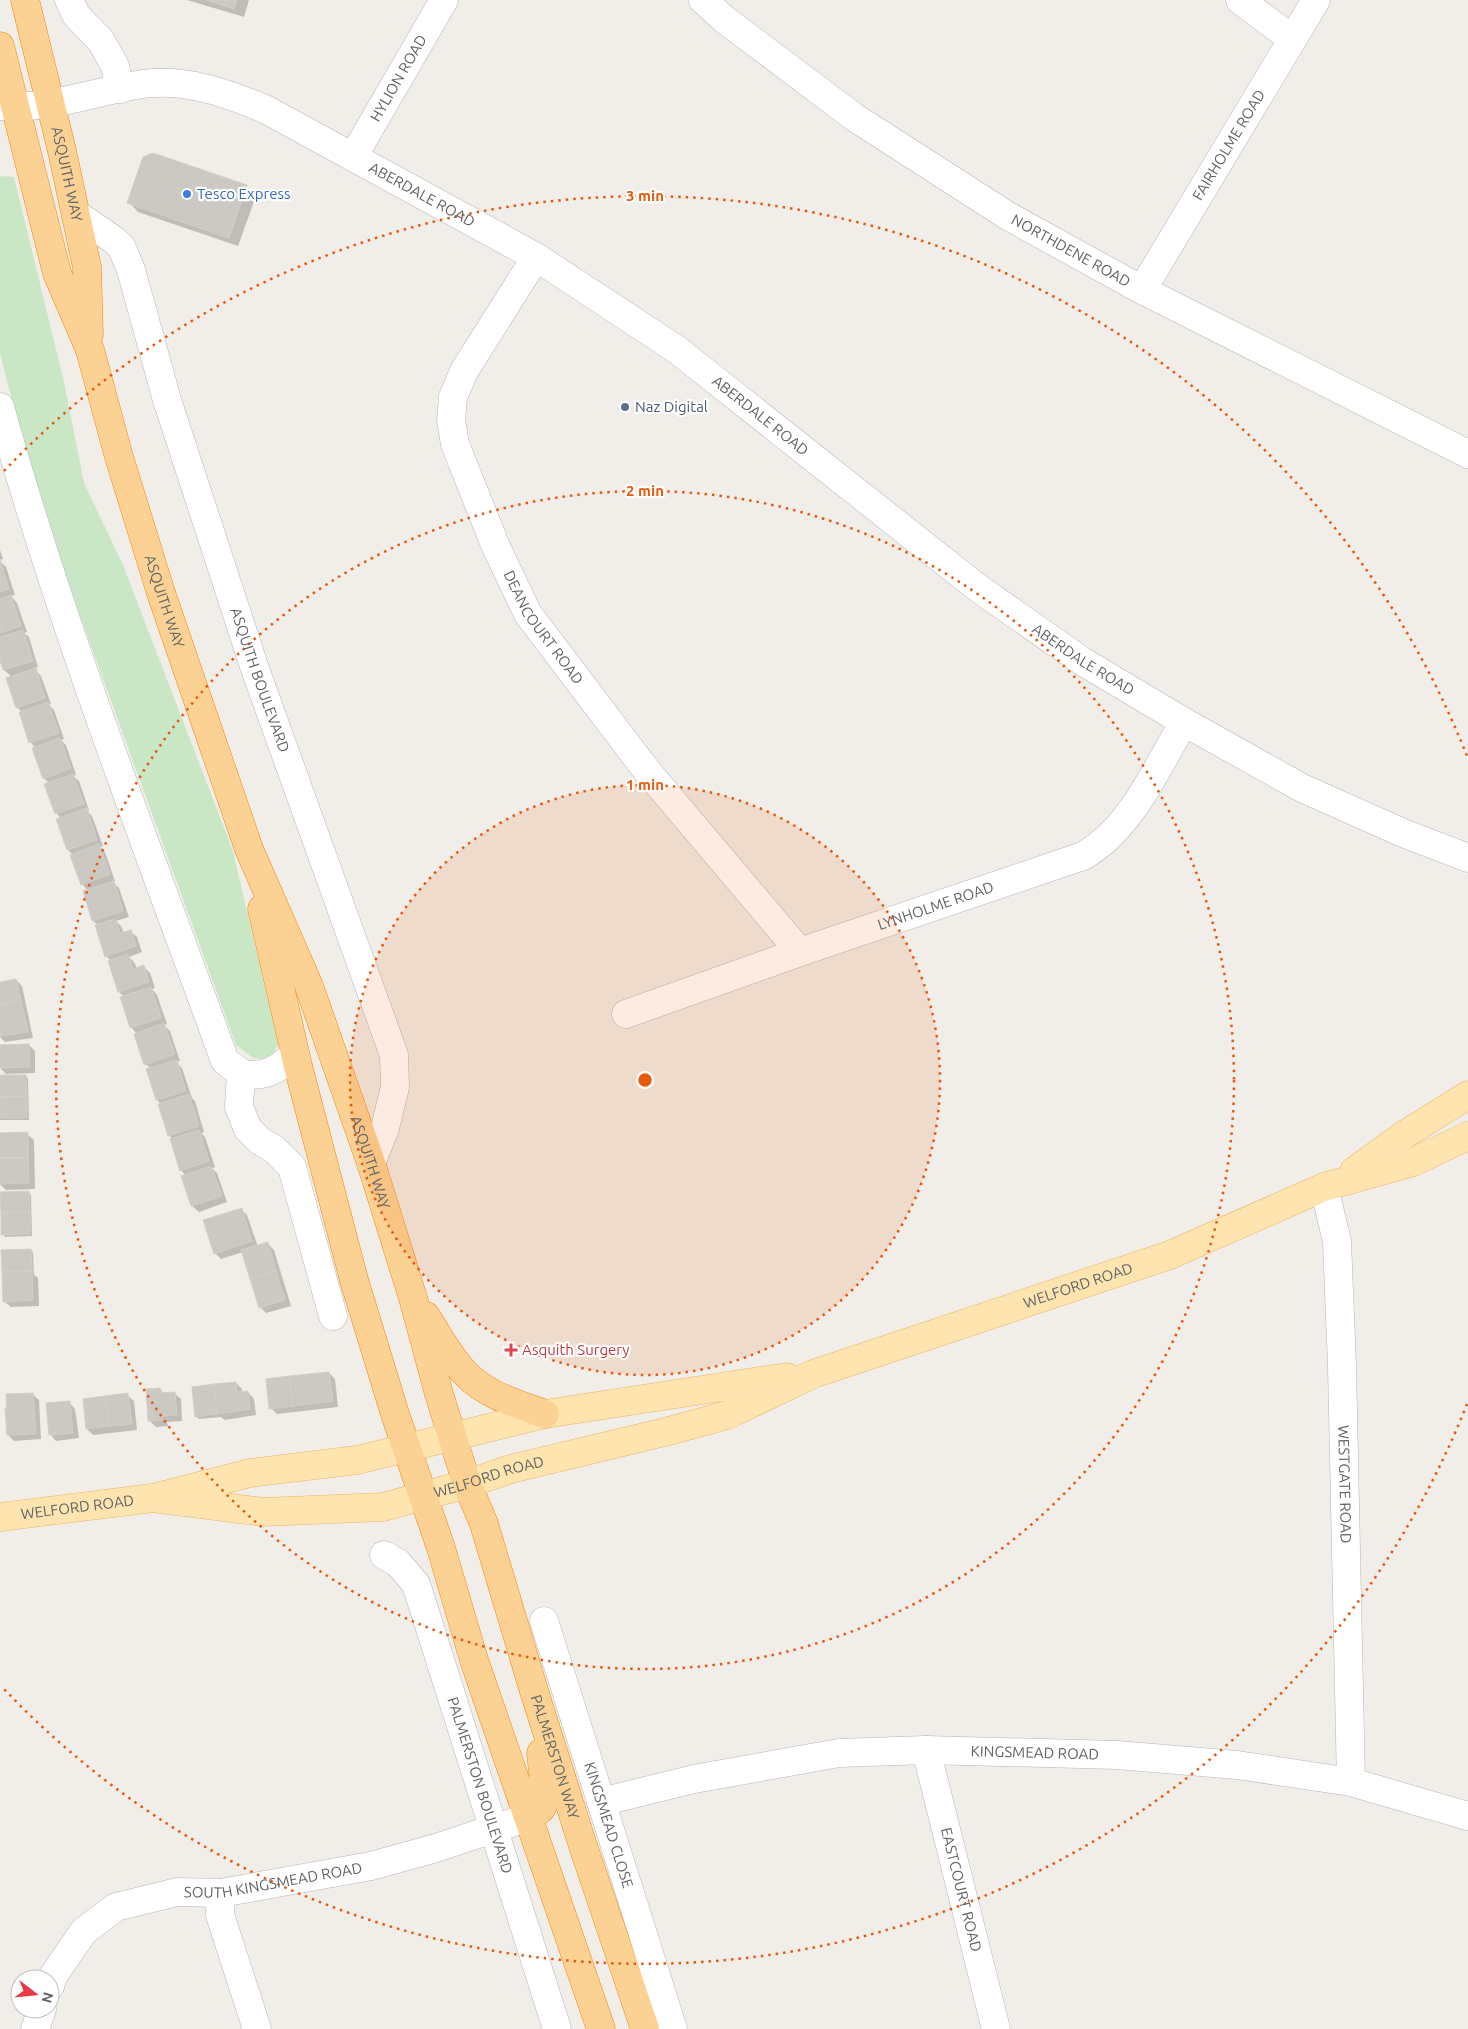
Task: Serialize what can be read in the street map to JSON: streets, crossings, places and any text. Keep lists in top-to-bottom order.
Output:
{
  "streets": {
    "highway": ["ASQUITH WAY", "PALMERSTON WAY"],
    "main road": ["WELFORD ROAD"],
    "street": [
      "HYLION ROAD",
      "FAIRHOLME ROAD",
      "ABERDALE ROAD",
      "NORTHDENE ROAD",
      "DEANCOURT ROAD",
      "ASQUITH BOULEVARD",
      "LYNHOLME ROAD",
      "WESTGATE ROAD",
      "KINGSMEAD ROAD",
      "PALMERSTON BOULEVARD",
      "KINGSMEAD CLOSE",
      "SOUTH KINGSMEAD ROAD",
      "EASTCOURT ROAD"
    ]
  },
  "crossings": [
    ["HYLION ROAD", "ABERDALE ROAD"],
    ["FAIRHOLME ROAD", "NORTHDENE ROAD"],
    ["ASQUITH WAY", "ABERDALE ROAD"],
    ["ASQUITH WAY", "ASQUITH BOULEVARD"],
    ["ASQUITH WAY", "WELFORD ROAD"],
    ["ASQUITH WAY", "PALMERSTON WAY"],
    ["ABERDALE ROAD", "DEANCOURT ROAD"],
    ["ABERDALE ROAD", "LYNHOLME ROAD"],
    ["DEANCOURT ROAD", "LYNHOLME ROAD"],
    ["WELFORD ROAD", "WESTGATE ROAD"],
    ["WELFORD ROAD", "PALMERSTON WAY"],
    ["WESTGATE ROAD", "KINGSMEAD ROAD"],
    ["KINGSMEAD ROAD", "KINGSMEAD CLOSE"],
    ["KINGSMEAD ROAD", "EASTCOURT ROAD"],
    ["PALMERSTON BOULEVARD", "SOUTH KINGSMEAD ROAD"]
  ],
  "places": {
    "other": ["Tesco Express", "Naz Digital"],
    "health": ["Asquith Surgery"]
  },
  "north": "right",
  "rings": ["3 min", "2 min", "1 min"]
}
